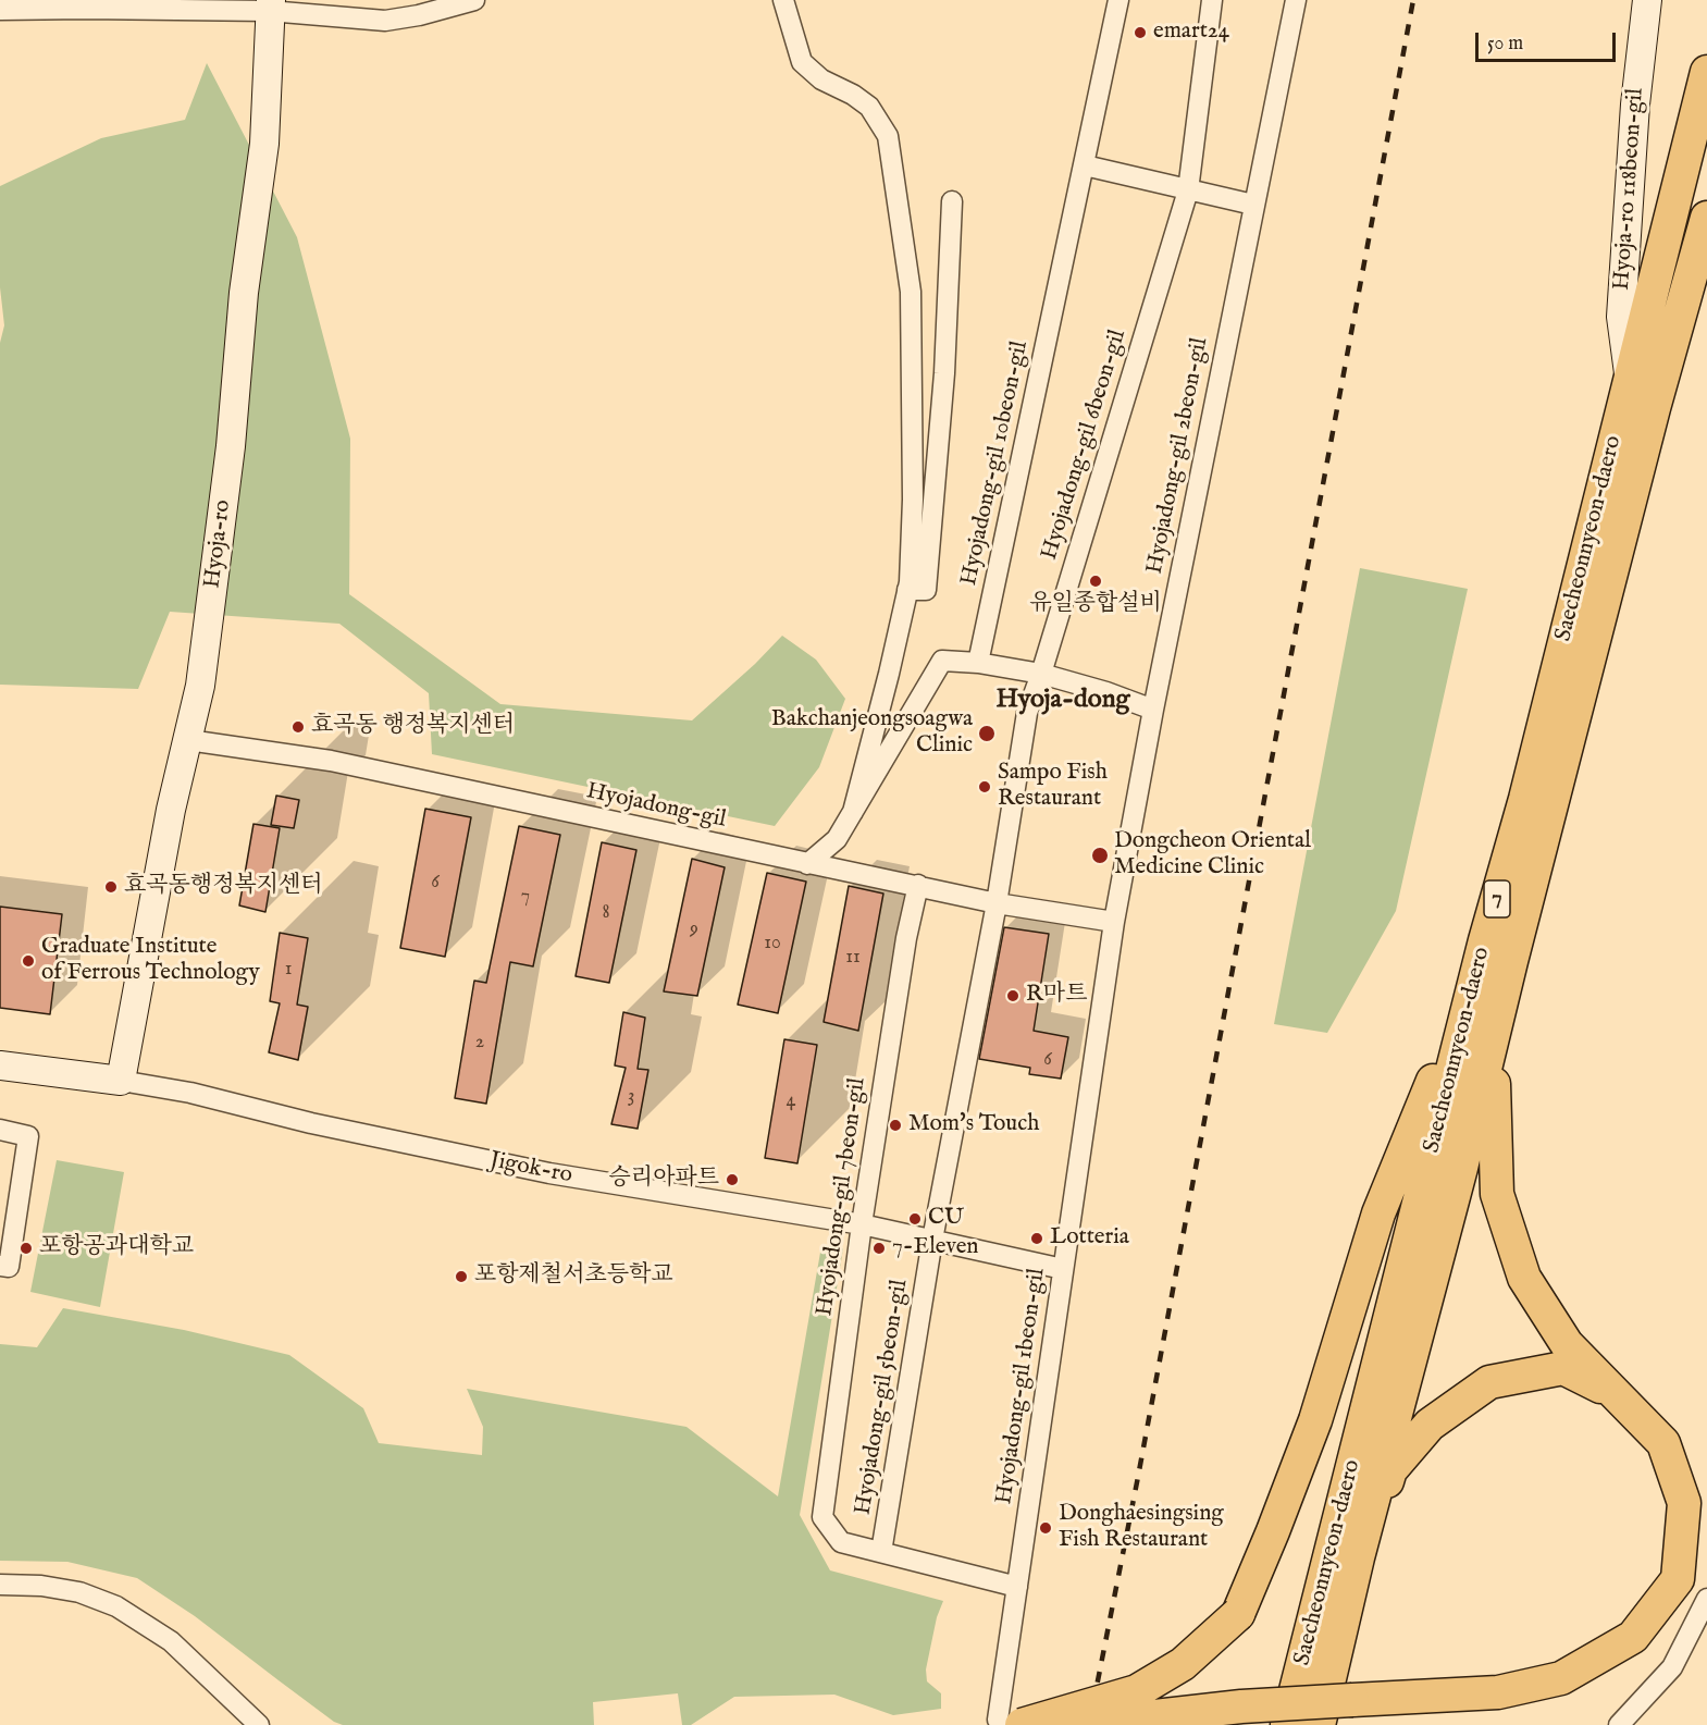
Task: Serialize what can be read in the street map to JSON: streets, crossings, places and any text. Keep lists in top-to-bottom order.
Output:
{
  "streets": {
    "main road": ["Saecheonnyeon-daero", "7"],
    "street": [
      "Hyoja-ro 118beon-gil",
      "Hyojadong-gil 6beon-gil",
      "Hyojadong-gil 2beon-gil",
      "Hyojadong-gil 10beon-gil",
      "Hyoja-ro",
      "Hyojadong-gil",
      "Jigok-ro",
      "Hyojadong-gil 7beon-gil",
      "Hyojadong-gil 1beon-gil",
      "Hyojadong-gil 5beon-gil"
    ]
  },
  "crossings": [
    ["Hyoja-ro 118beon-gil", "Saecheonnyeon-daero"],
    ["Hyojadong-gil 6beon-gil", "Hyojadong-gil"],
    ["Hyojadong-gil 6beon-gil", "Hyojadong-gil 5beon-gil"],
    ["Hyojadong-gil 2beon-gil", "Hyojadong-gil"],
    ["Hyojadong-gil 2beon-gil", "Hyojadong-gil 1beon-gil"],
    ["Hyoja-ro", "Hyojadong-gil"],
    ["Hyoja-ro", "Jigok-ro"],
    ["Hyojadong-gil", "Hyojadong-gil 7beon-gil"],
    ["Hyojadong-gil", "Hyojadong-gil 1beon-gil"],
    ["Hyojadong-gil", "Hyojadong-gil 5beon-gil"],
    ["Jigok-ro", "Hyojadong-gil 7beon-gil"],
    ["Jigok-ro", "Hyojadong-gil 1beon-gil"],
    ["Jigok-ro", "Hyojadong-gil 5beon-gil"],
    ["Hyojadong-gil 7beon-gil", "Hyojadong-gil 5beon-gil"]
  ],
  "districts": ["Hyoja-dong"],
  "places": [
    "emart24",
    "유일종합설비",
    "효곡동 행정복지센터",
    "Bakchanjeongsoagwa Clinic",
    "Sampo Fish Restaurant",
    "Dongcheon Oriental Medicine Clinic",
    "효곡동행정복지센터",
    "Graduate Institute of Ferrous Technology",
    "R마트",
    "Mom's Touch",
    "승리아파트",
    "CU",
    "Lotteria",
    "포항공과대학교",
    "7-Eleven",
    "포항제철서초등학교",
    "Donghaesingsing Fish Restaurant"
  ],
  "house_numbers": [
    "6",
    "7",
    "8",
    "9",
    "10",
    "11",
    "1",
    "2",
    "6",
    "3",
    "4"
  ],
  "scale_bar": "50 m"
}
